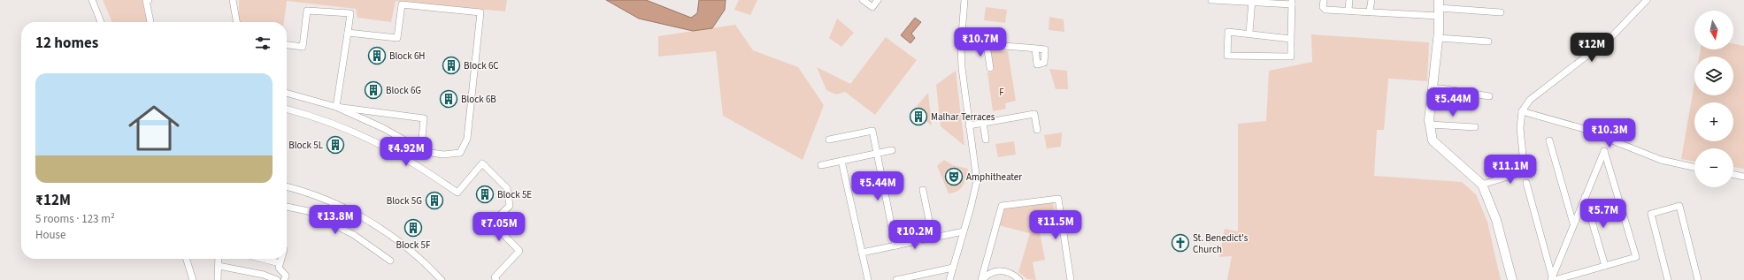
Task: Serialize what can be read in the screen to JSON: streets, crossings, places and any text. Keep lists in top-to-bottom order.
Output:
{
  "parks": ["F"],
  "places": {
    "building": [
      "Block 6H",
      "Block 6C",
      "Block 6G",
      "Block 6B",
      "Malhar Terraces",
      "Block 5L",
      "Block 5E",
      "Block 5G",
      "Block 5F"
    ],
    "theatre": ["Amphitheater"],
    "church": ["St. Benedict's Church"]
  },
  "north": "bottom",
  "page": {
    "map_buttons": ["+", "−"],
    "heading": "12 homes",
    "price": [
      "₹10.7M",
      "₹12M",
      "₹5.44M",
      "₹10.3M",
      "₹4.92M",
      "₹11.1M",
      "₹5.44M",
      "₹5.7M",
      "₹13.8M",
      "₹11.5M",
      "₹7.05M",
      "₹10.2M"
    ],
    "list": [
      {
        "name": "₹12M",
        "note": "5 rooms · 123 m² · House"
      }
    ]
  }
}
